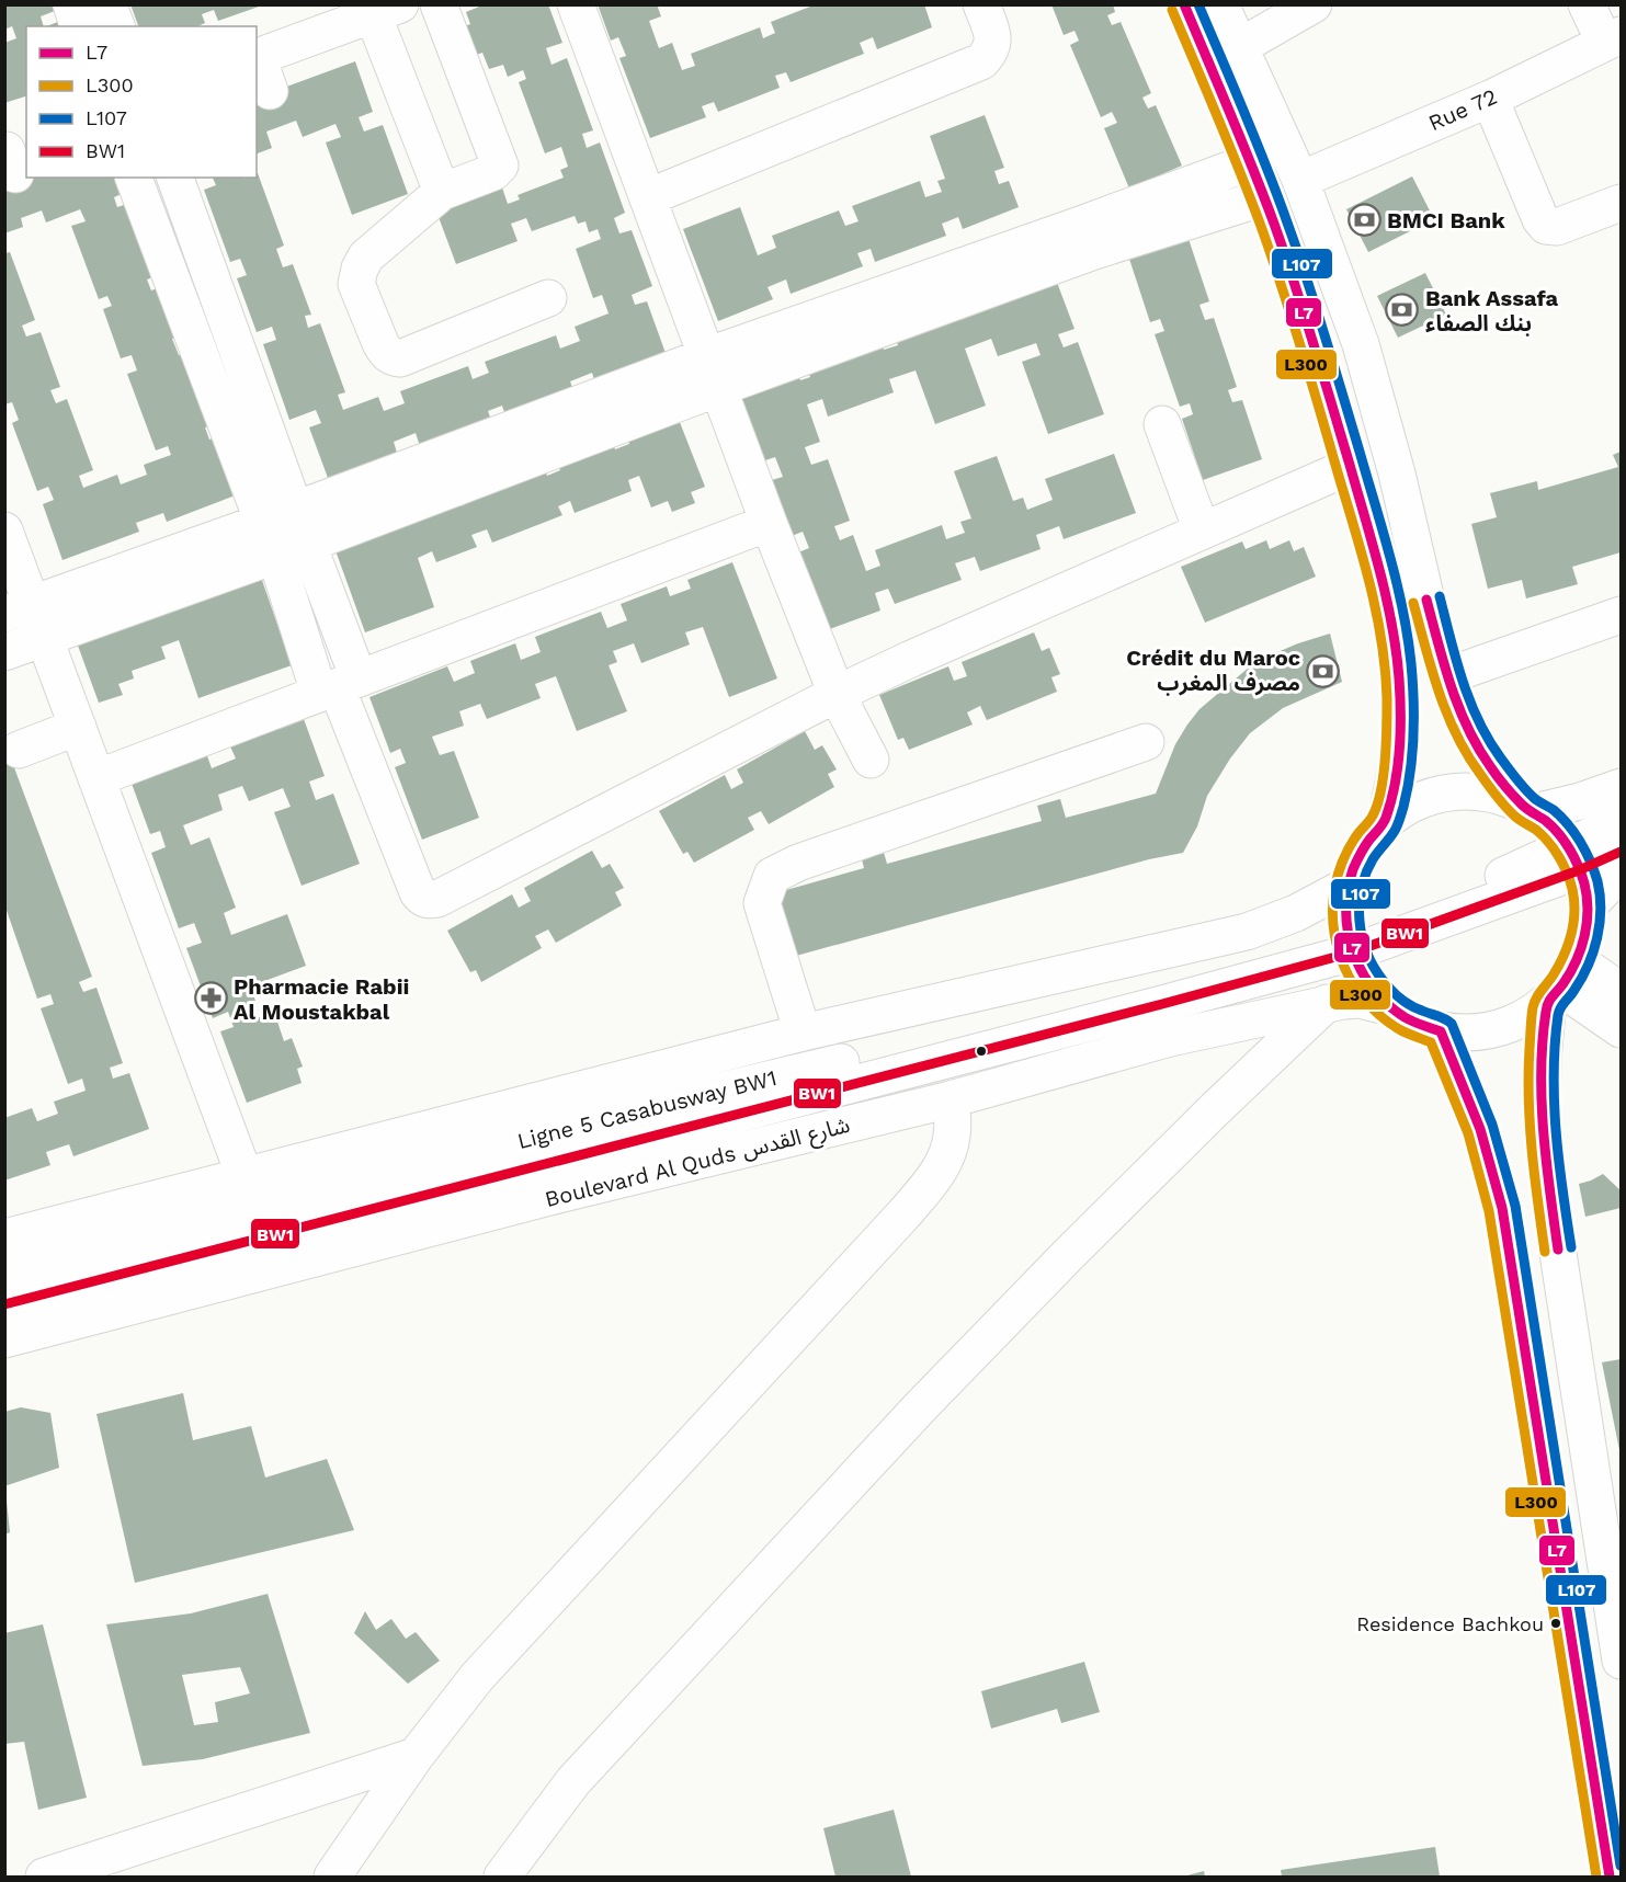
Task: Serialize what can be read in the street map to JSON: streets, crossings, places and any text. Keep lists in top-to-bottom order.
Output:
{
  "streets": {
    "street": ["Rue 72", "Ligne 5 Casabusway BW1", "Boulevard Al Quds شارع القدس"]
  },
  "places": {
    "bank": ["BMCI Bank", "Bank Assafa بنك الصفاء", "Crédit du Maroc مصرف المغرب"],
    "pharmacy": ["Pharmacie Rabii Al Moustakbal"],
    "other": ["Residence Bachkou"]
  },
  "lines": [
    "transit line L7",
    "transit line L107",
    "transit line L300",
    "transit line BW1"
  ],
  "legend": [
    "L7",
    "L300",
    "L107",
    "BW1"
  ]
}
